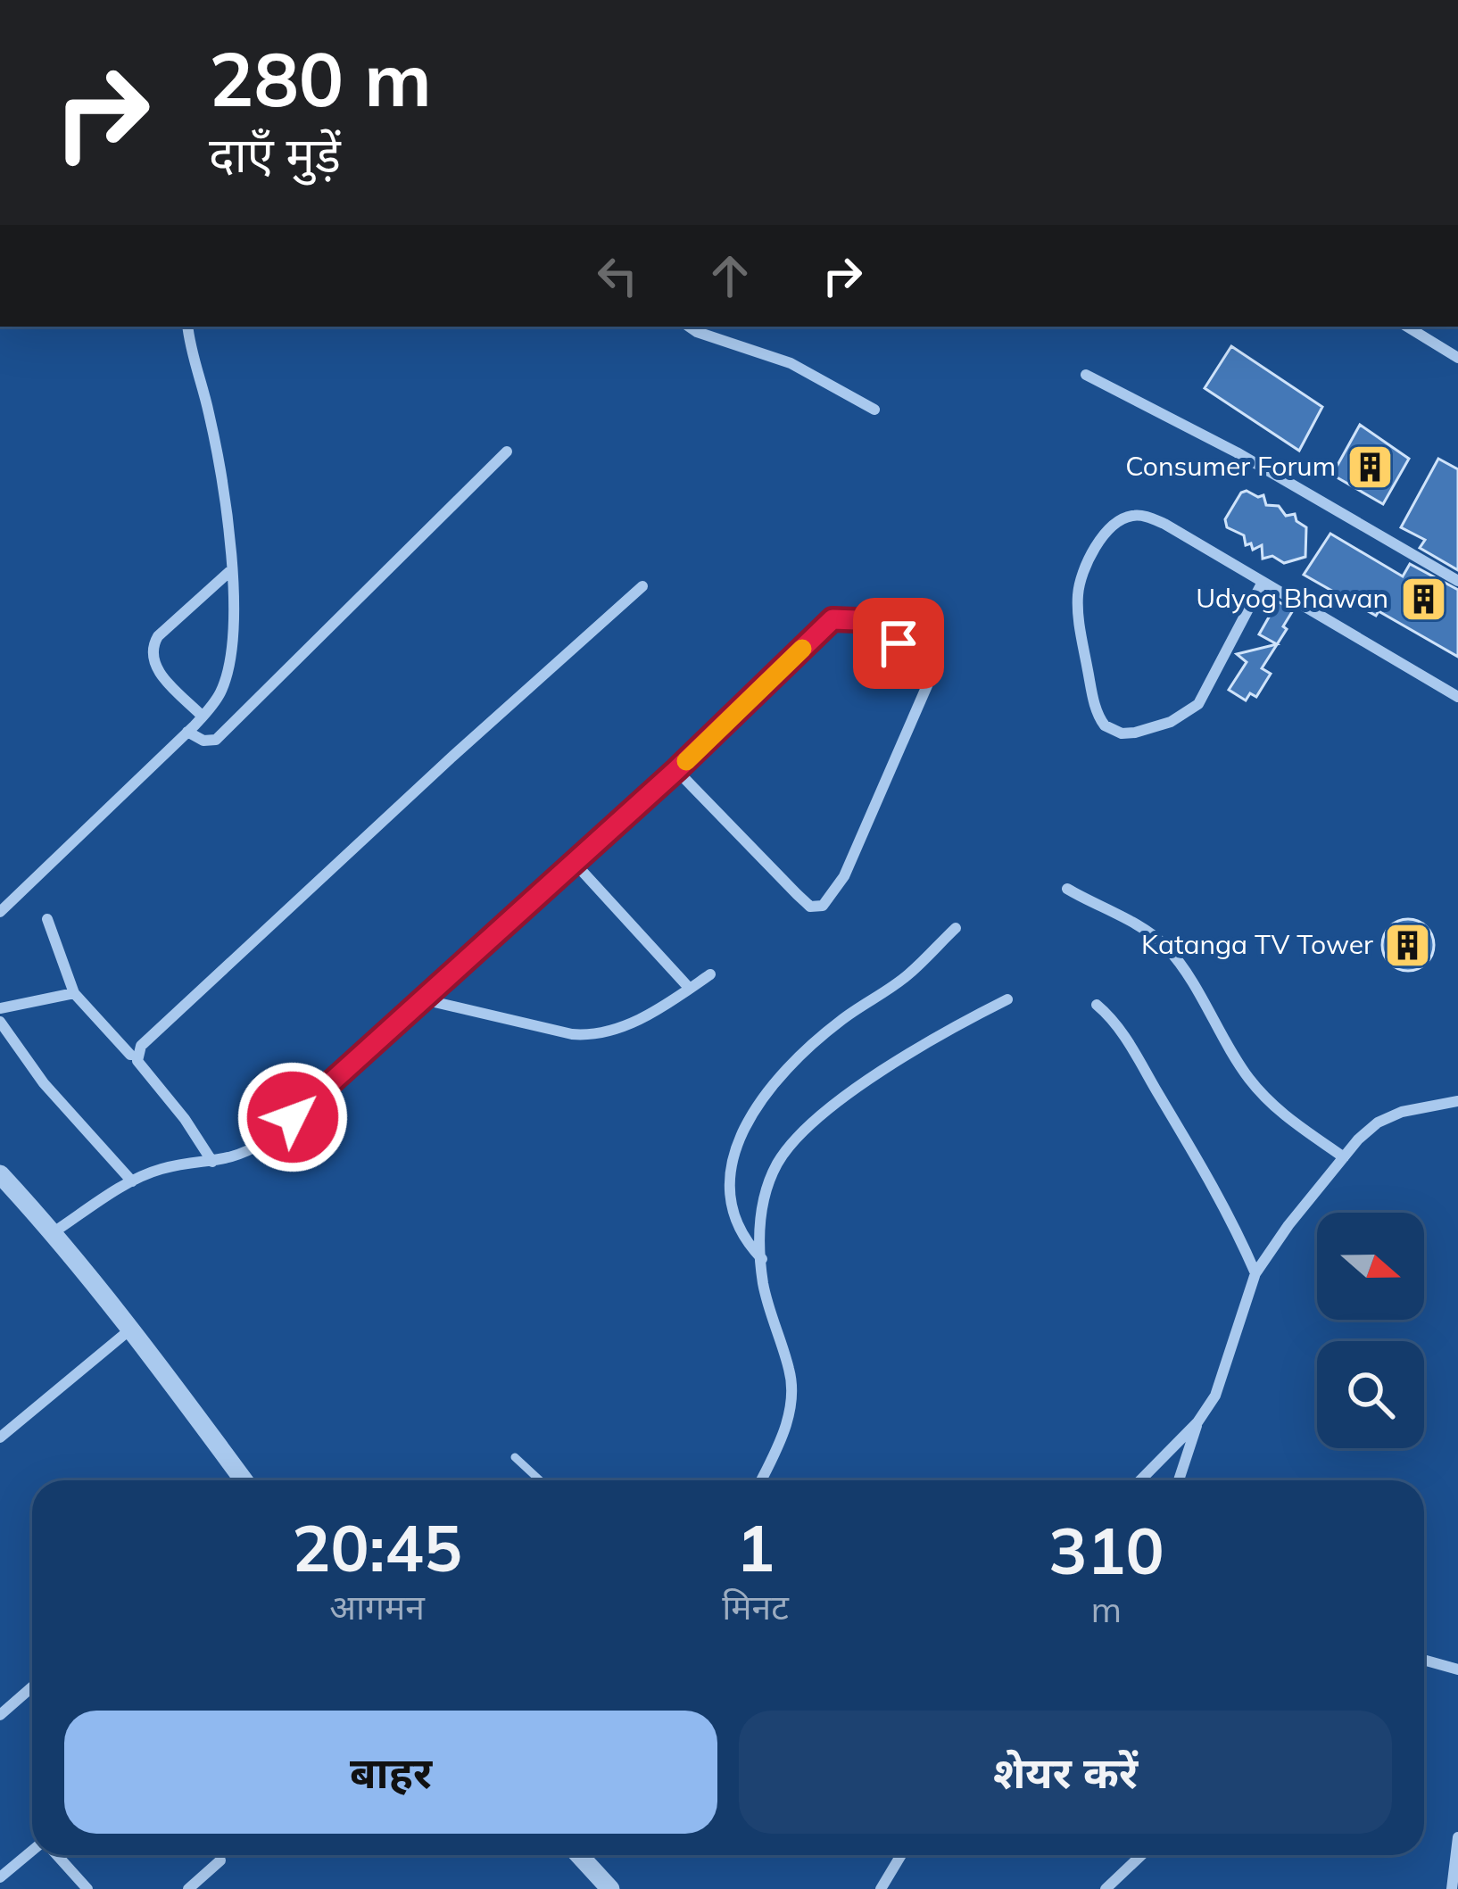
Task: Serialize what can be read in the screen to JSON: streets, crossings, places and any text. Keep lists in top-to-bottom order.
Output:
{
  "places": {
    "building": ["Consumer Forum", "Udyog Bhawan", "Katanga TV Tower"]
  },
  "north": "right",
  "page": {
    "turn": ["280 m", "दाएँ मुड़ें"],
    "eta": [
      "20:45",
      "आगमन",
      "1",
      "मिनट",
      "310",
      "m"
    ],
    "buttons": ["बाहर", "शेयर करें"]
  }
}
